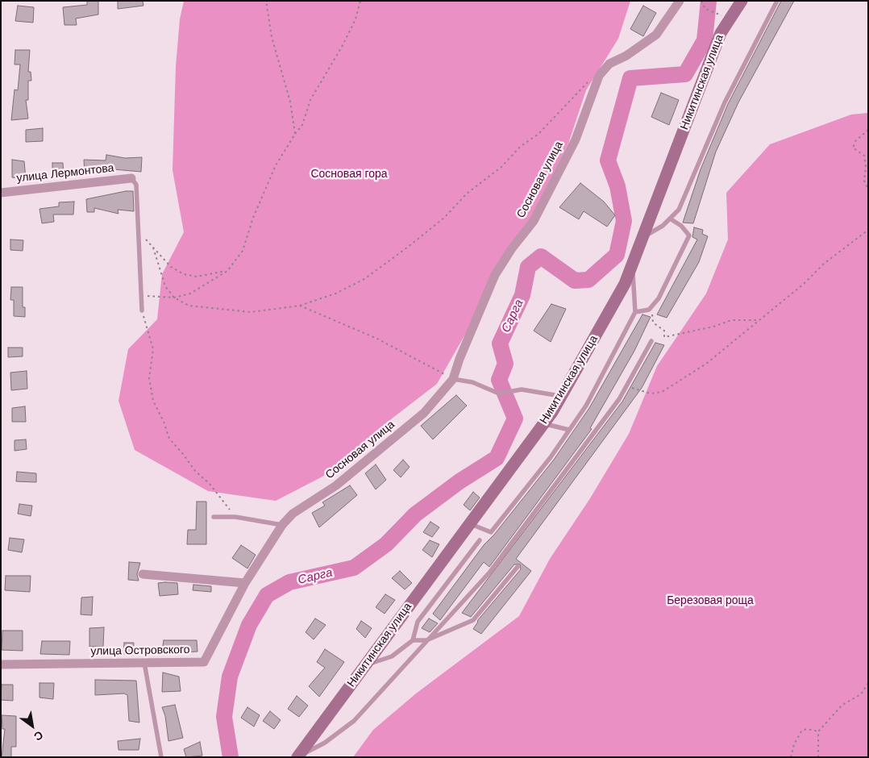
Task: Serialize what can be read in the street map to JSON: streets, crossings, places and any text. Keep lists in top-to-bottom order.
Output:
{
  "streets": {
    "street": [
      "Никитинская улица",
      "улица Лермонтова",
      "Сосновая улица",
      "улица Островского"
    ]
  },
  "crossings": [
    ["Сосновая улица", "улица Островского"]
  ],
  "water": ["Сарга"],
  "parks": ["Сосновая гора", "Березовая роща"],
  "north": "bottom right"
}
